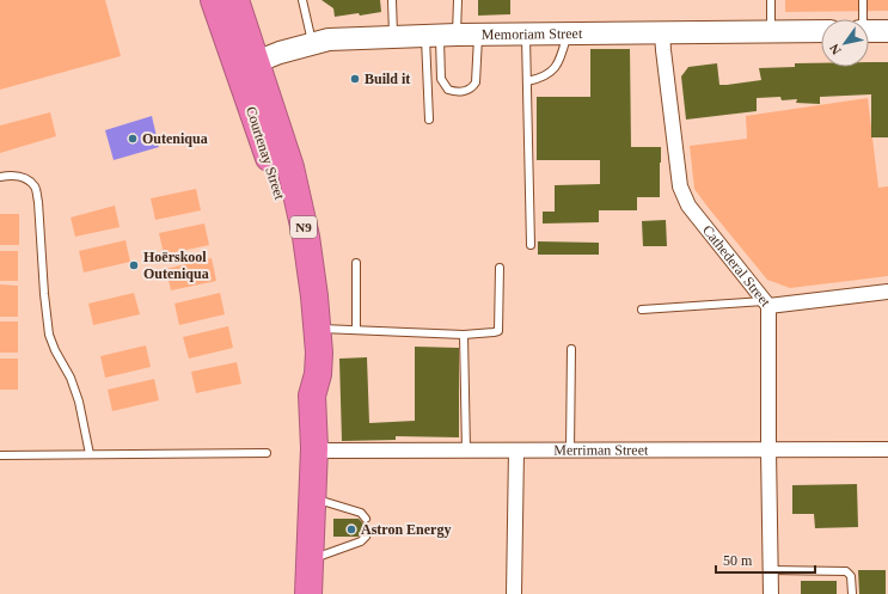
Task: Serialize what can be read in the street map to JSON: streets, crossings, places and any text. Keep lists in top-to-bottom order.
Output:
{
  "streets": {
    "highway": ["Courtenay Street", "N9"],
    "street": ["Memoriam Street", "Cathederal Street", "Merriman Street"]
  },
  "crossings": [
    ["Memoriam Street", "Courtenay Street"],
    ["Memoriam Street", "Cathederal Street"],
    ["Courtenay Street", "Merriman Street"],
    ["Cathederal Street", "Merriman Street"]
  ],
  "places": [
    "Build it",
    "Outeniqua",
    "Hoërskool Outeniqua",
    "Astron Energy"
  ],
  "scale_bar": "50 m",
  "north": "bottom left"
}
